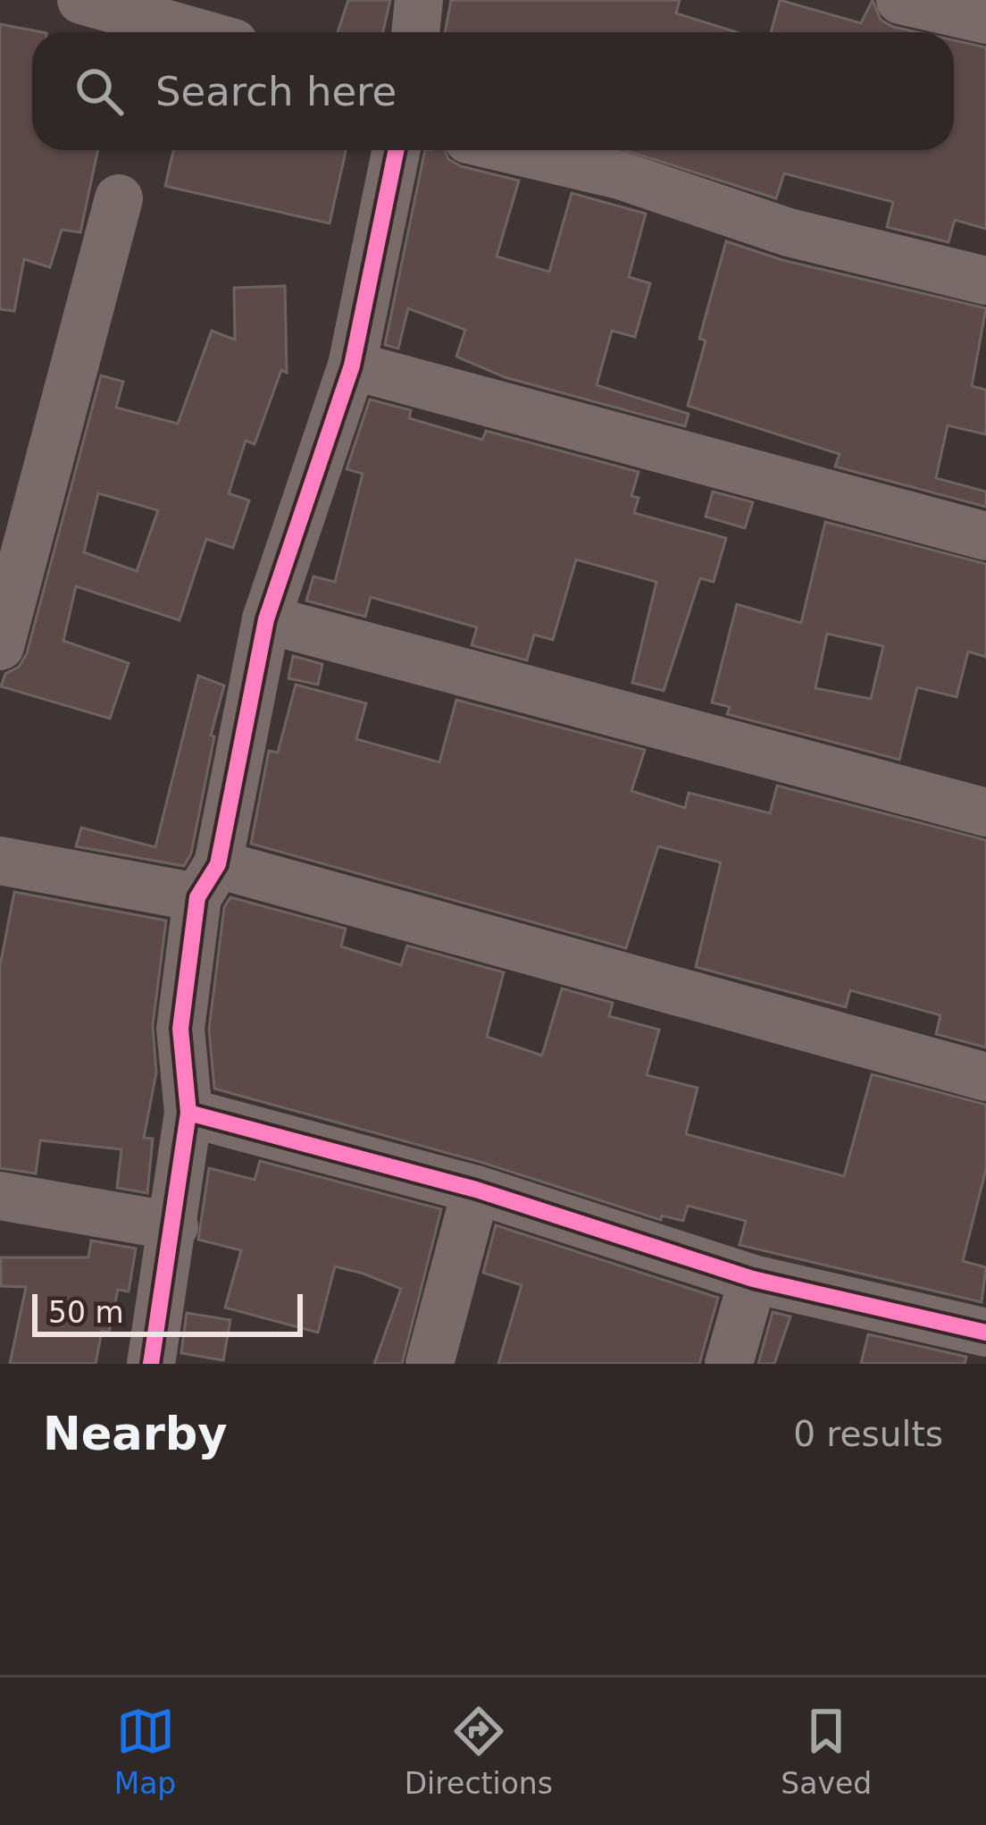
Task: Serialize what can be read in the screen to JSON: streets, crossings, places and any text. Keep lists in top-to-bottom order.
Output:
{
  "scale_bar": "50 m",
  "page": {
    "search": "Search here",
    "scale": "50 m",
    "heading": ["Nearby", "0 results"],
    "nav": ["Map", "Directions", "Saved"]
  }
}
